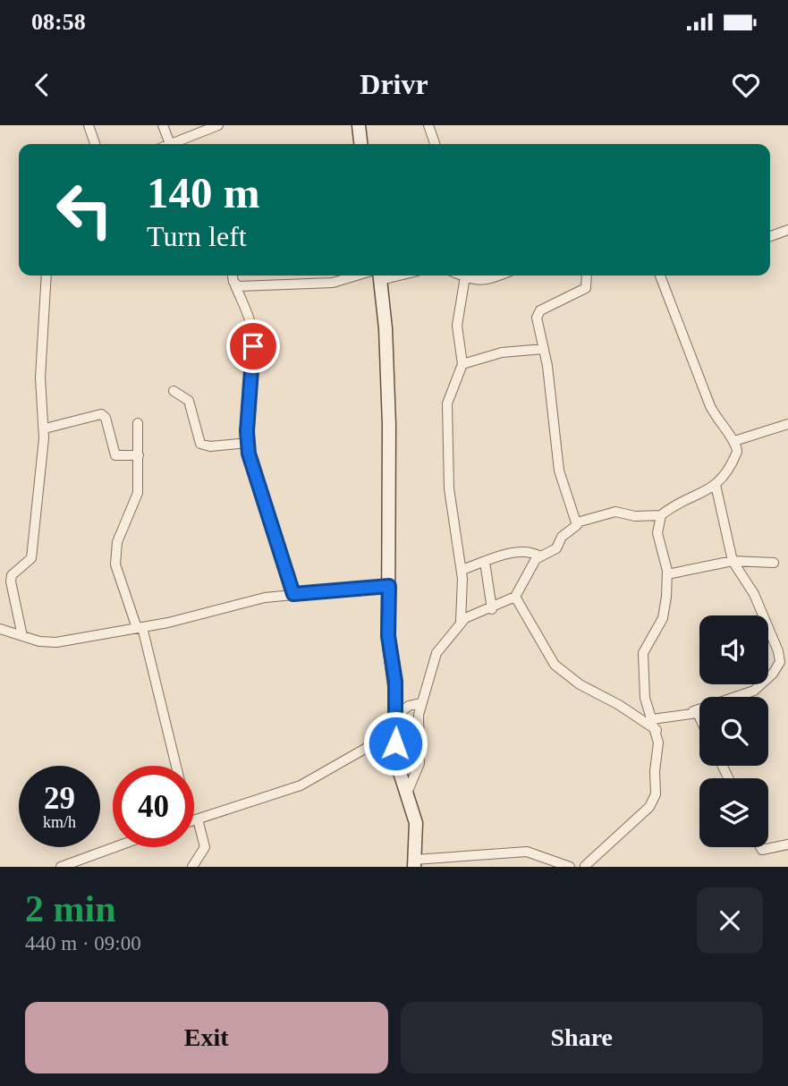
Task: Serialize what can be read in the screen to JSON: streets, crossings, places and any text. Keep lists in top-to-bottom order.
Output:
{
  "page": {
    "status": "08:58",
    "header": "Drivr",
    "turn": ["140 m", "Turn left"],
    "speed": "29 km/h",
    "limit": "40",
    "heading": ["2 min", "440 m · 09:00"],
    "buttons": ["Exit", "Share"]
  }
}
